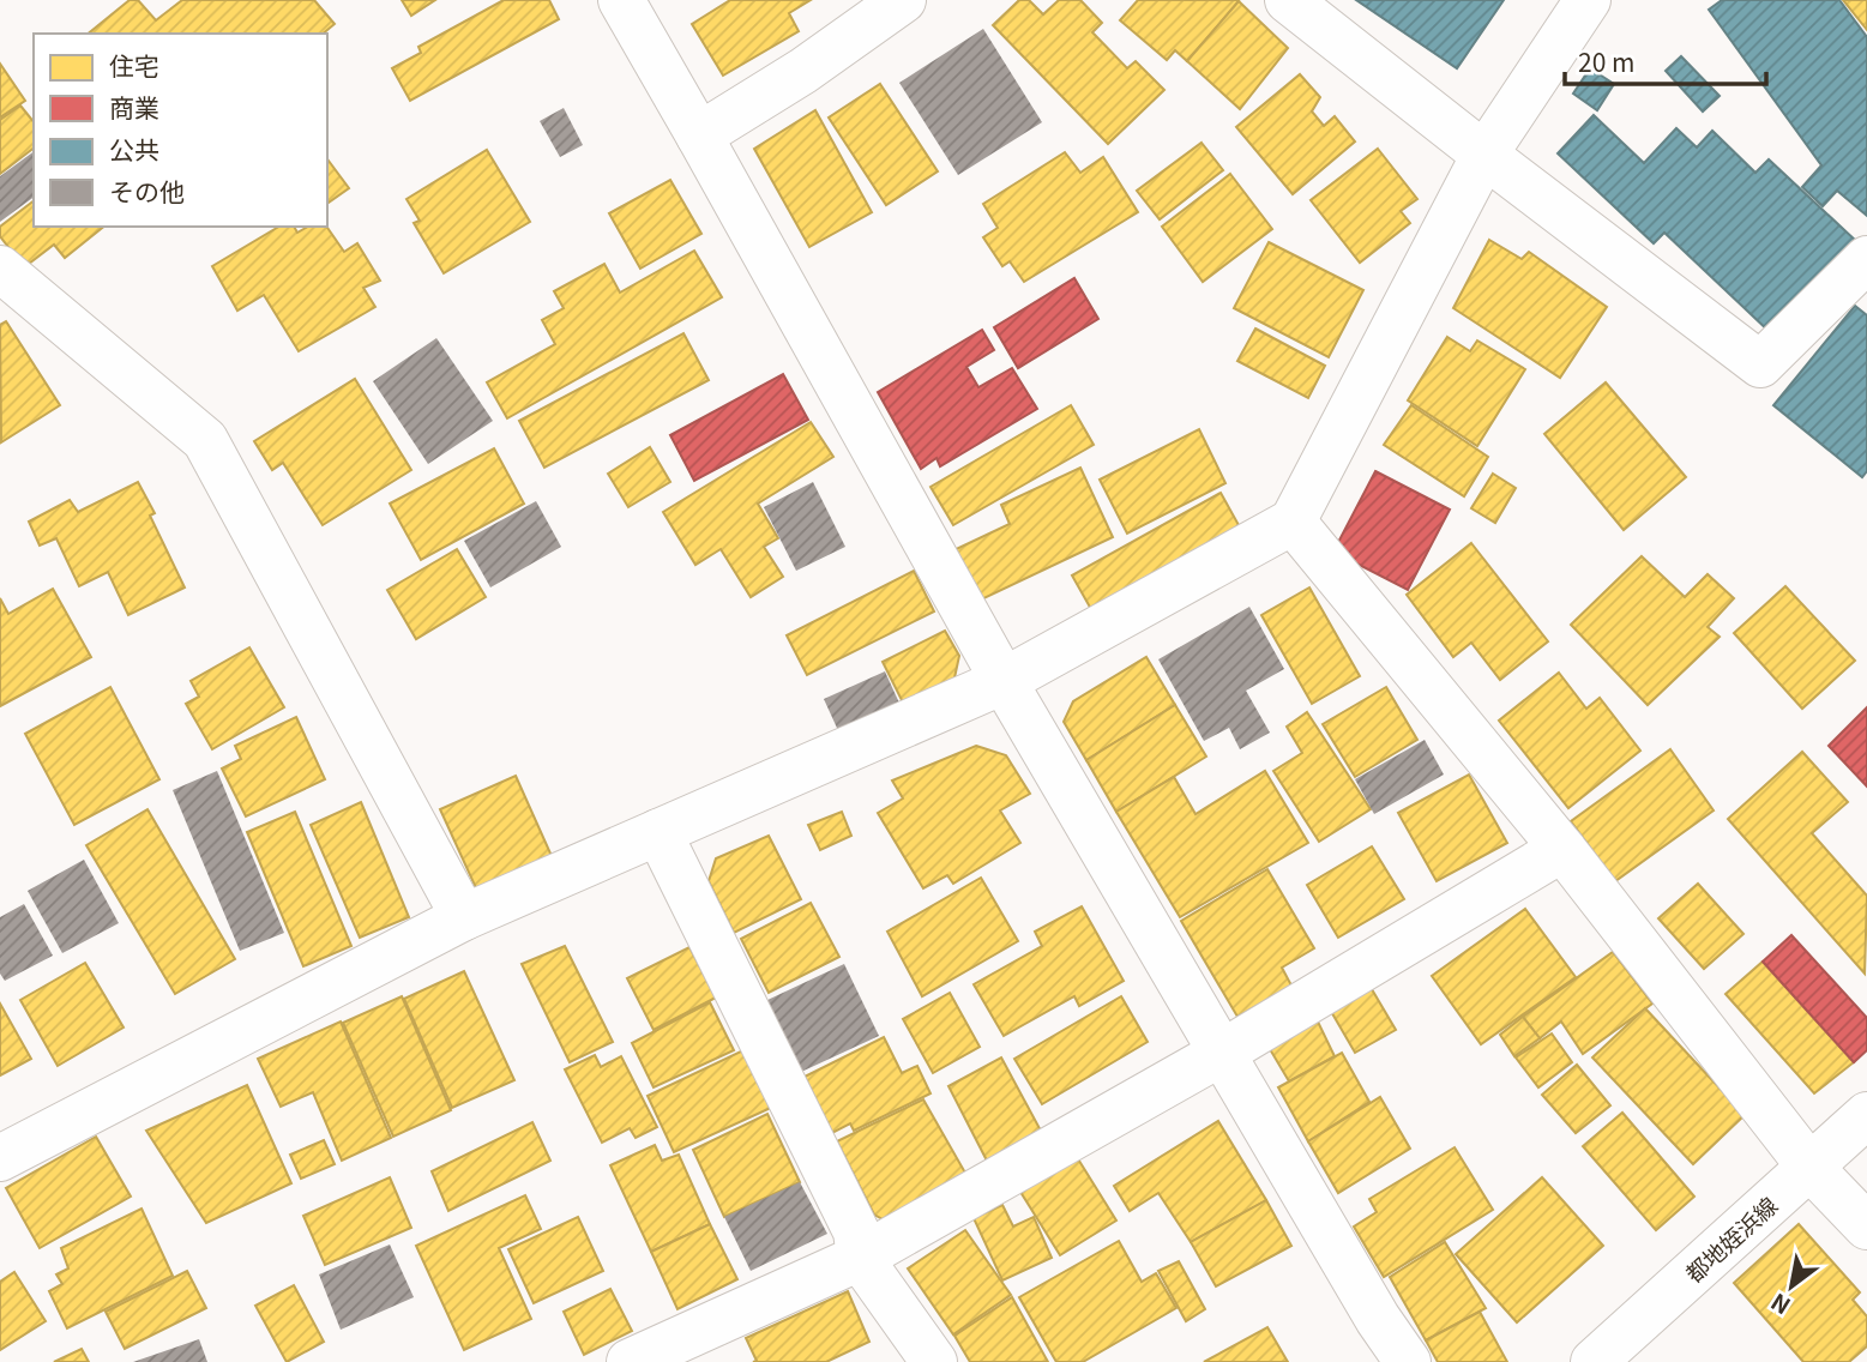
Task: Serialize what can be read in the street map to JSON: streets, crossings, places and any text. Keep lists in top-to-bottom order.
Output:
{
  "streets": {
    "street": ["都地姪浜線"]
  },
  "legend": [
    "住宅",
    "商業",
    "公共",
    "その他"
  ],
  "scale_bar": "20 m",
  "north": "bottom left"
}
